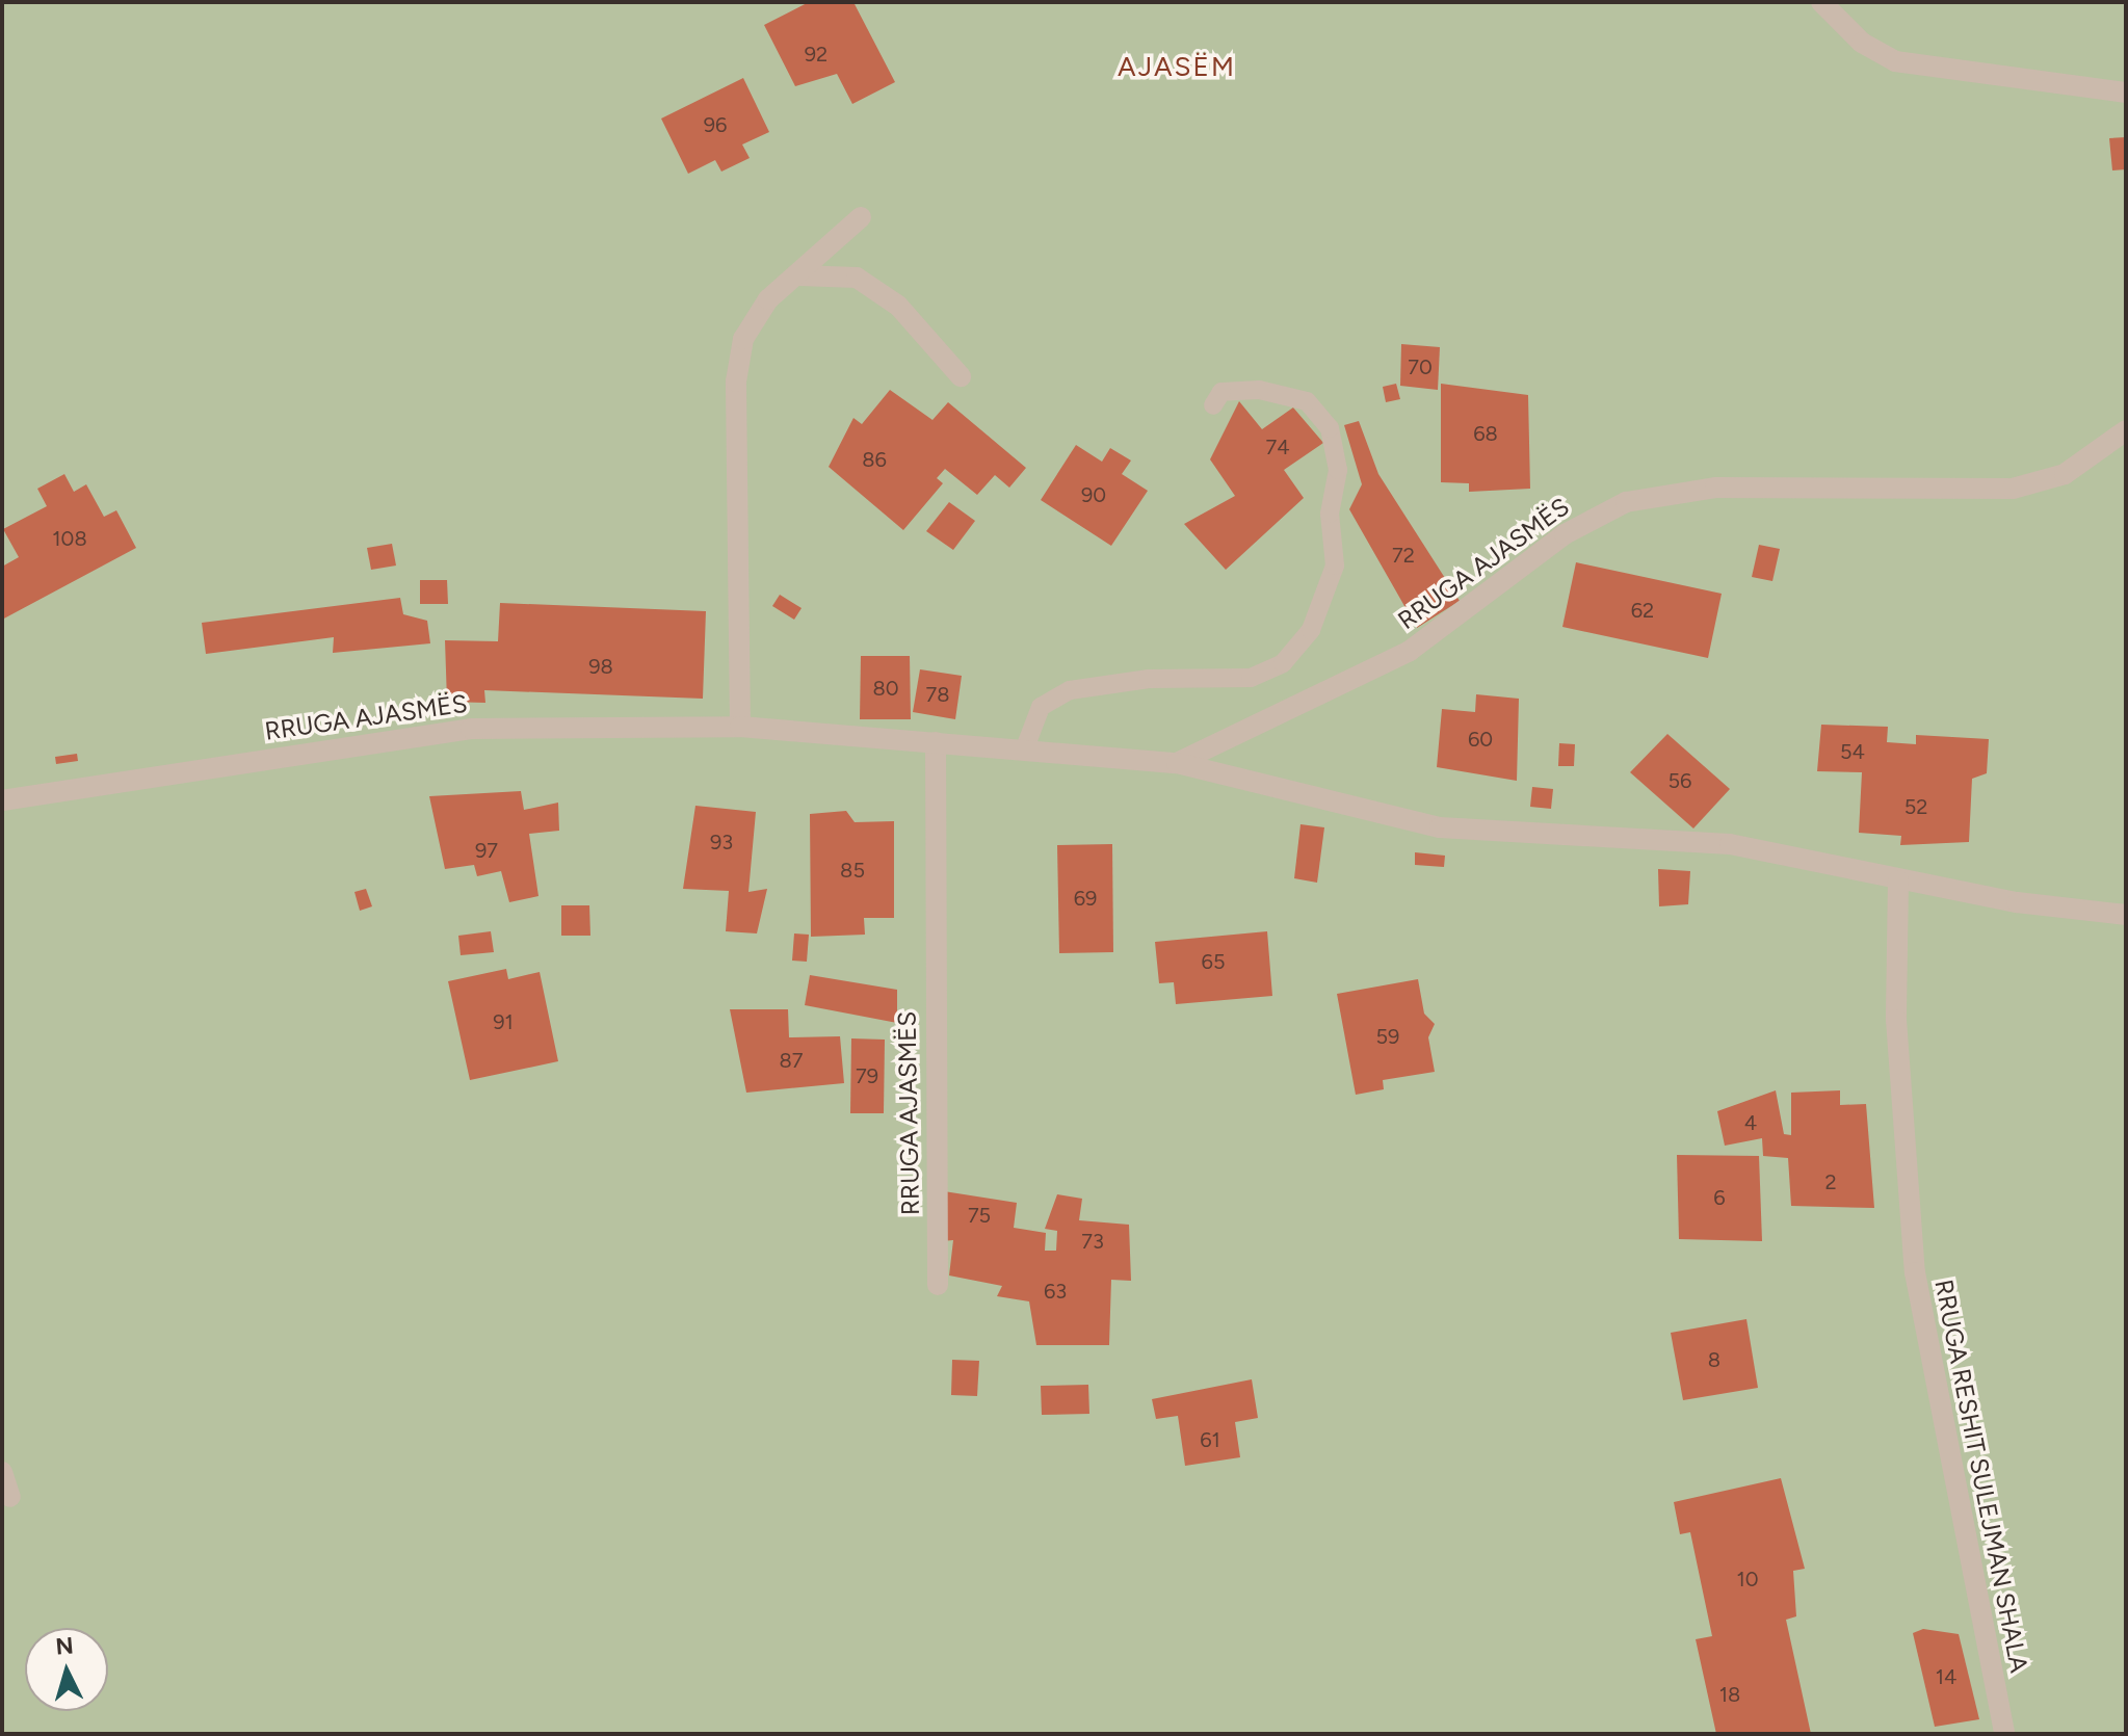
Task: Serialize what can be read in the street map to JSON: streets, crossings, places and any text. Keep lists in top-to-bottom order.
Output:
{
  "streets": {
    "street": ["RRUGA AJASMËS", "RRUGA RESHIT SULEJMAN SHALA"]
  },
  "crossings": [
    ["RRUGA AJASMËS", "RRUGA RESHIT SULEJMAN SHALA"]
  ],
  "districts": ["AJASËM"],
  "house_numbers": [
    "92",
    "96",
    "70",
    "68",
    "74",
    "86",
    "90",
    "108",
    "72",
    "62",
    "98",
    "80",
    "78",
    "60",
    "54",
    "56",
    "52",
    "93",
    "97",
    "85",
    "69",
    "65",
    "91",
    "59",
    "87",
    "79",
    "4",
    "2",
    "6",
    "75",
    "73",
    "63",
    "8",
    "61",
    "10",
    "14",
    "18"
  ],
  "north": "top"
}
